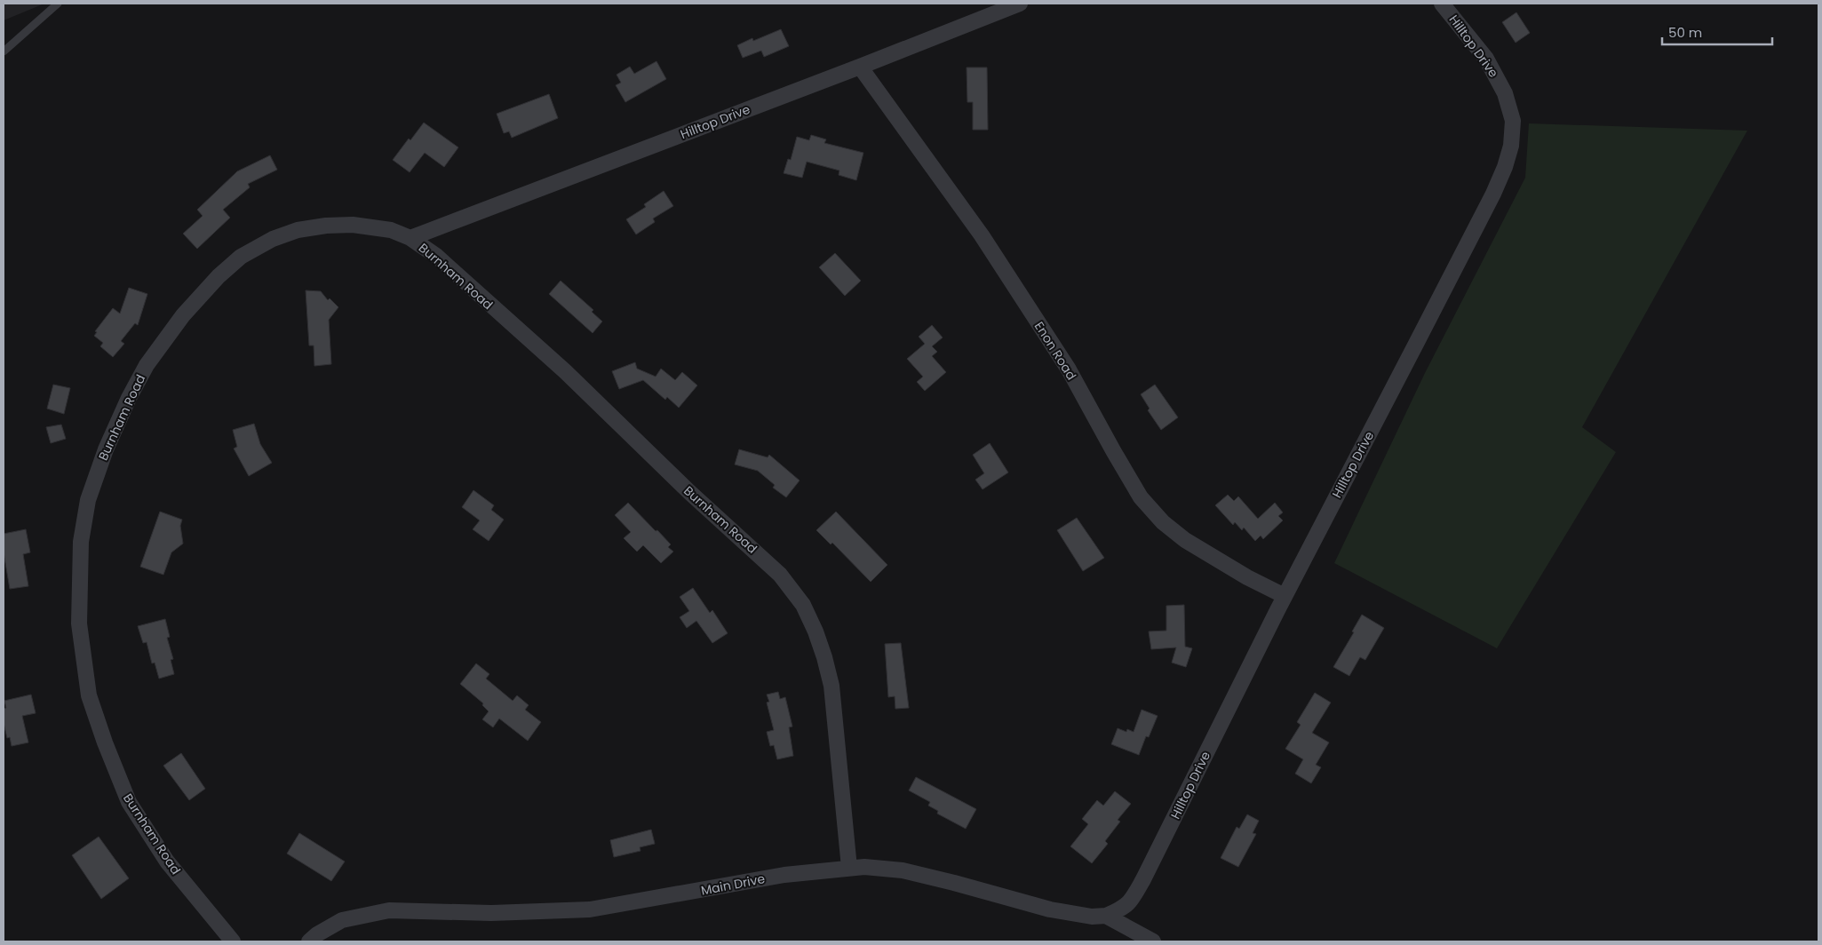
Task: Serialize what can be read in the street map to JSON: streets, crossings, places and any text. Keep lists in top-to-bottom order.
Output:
{
  "streets": {
    "street": [
      "Hilltop Drive",
      "Burnham Road",
      "Enon Road",
      "Main Drive"
    ]
  },
  "crossings": [
    ["Hilltop Drive", "Burnham Road"],
    ["Hilltop Drive", "Enon Road"],
    ["Hilltop Drive", "Main Drive"],
    ["Burnham Road", "Main Drive"]
  ],
  "scale_bar": "50 m"
}
